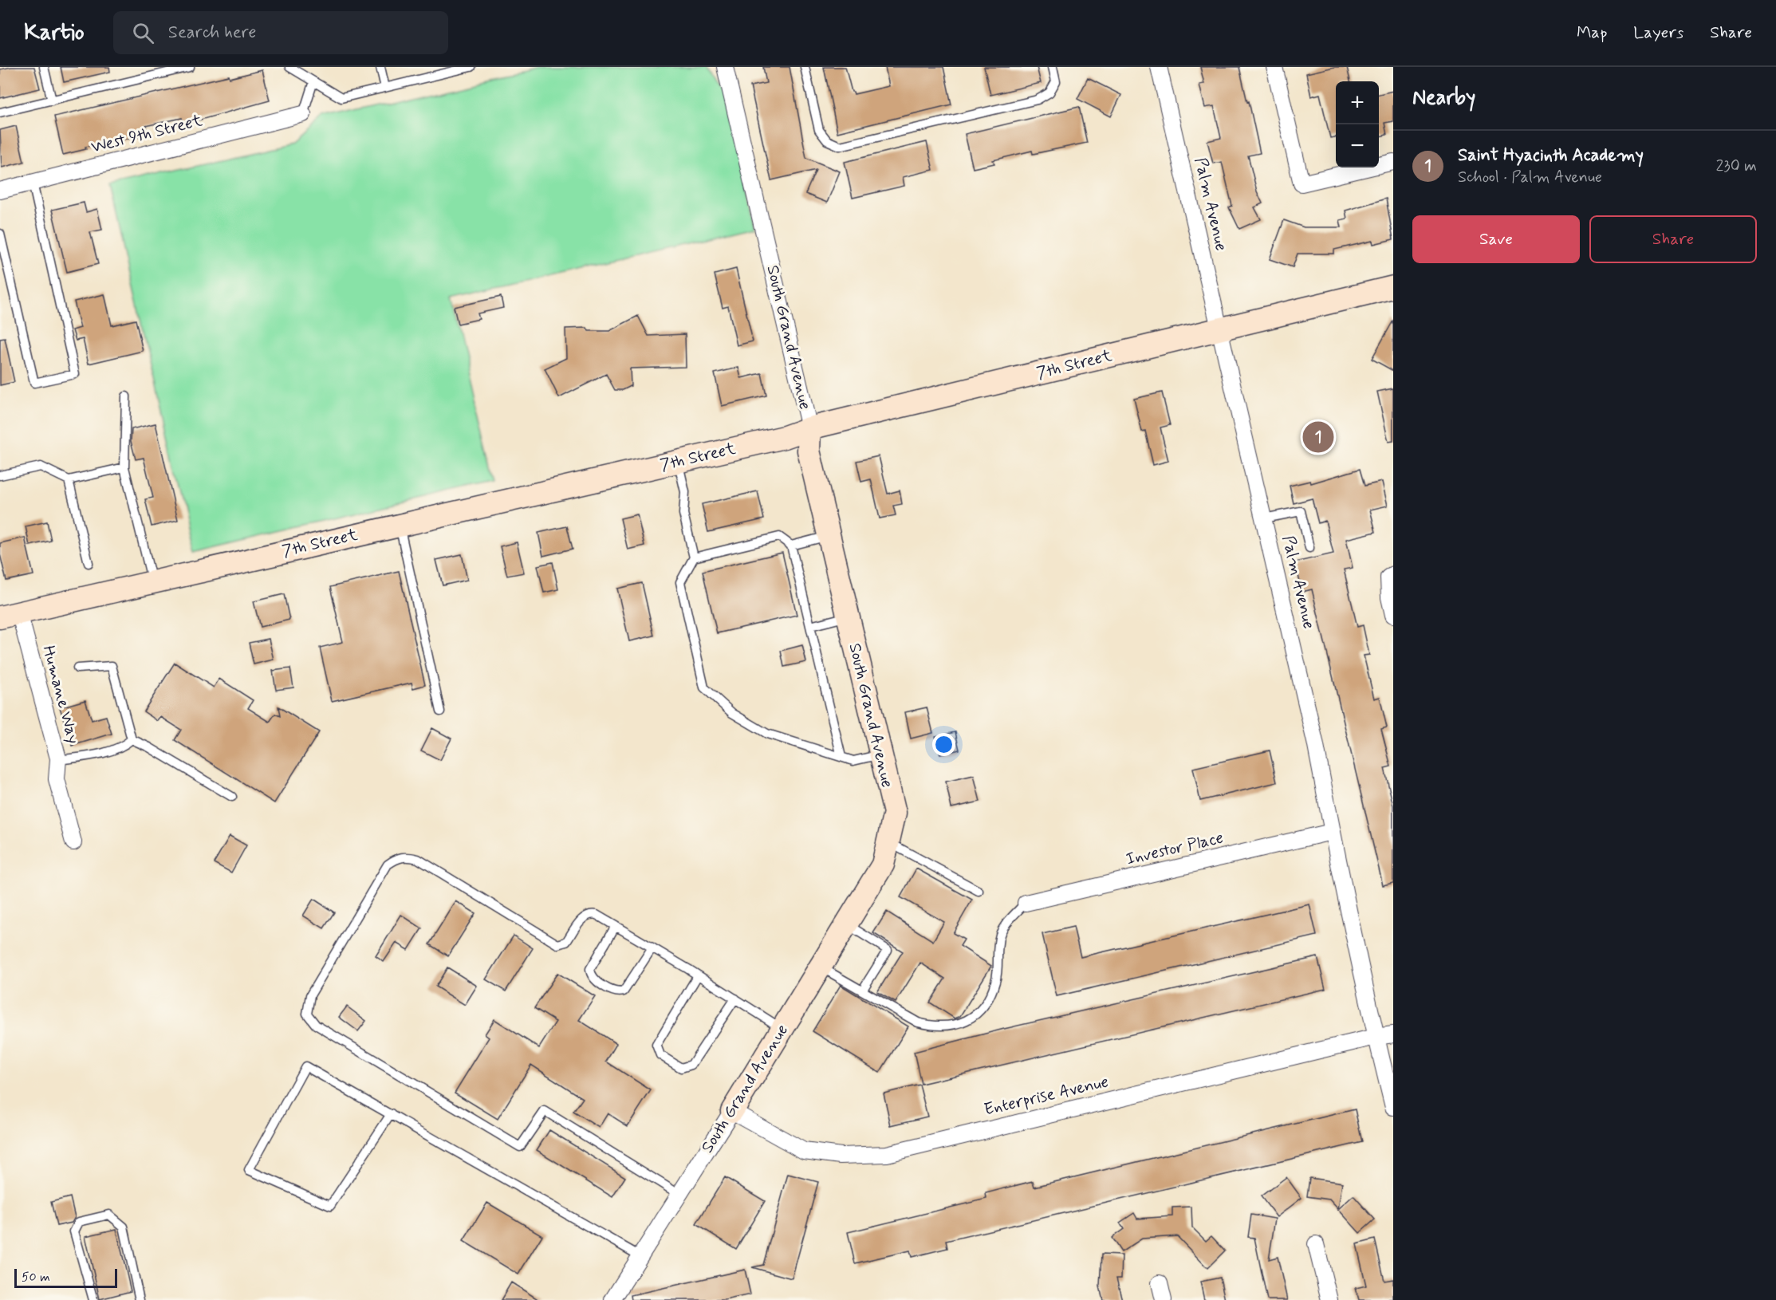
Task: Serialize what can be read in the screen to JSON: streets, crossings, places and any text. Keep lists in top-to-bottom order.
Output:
{
  "streets": {
    "street": [
      "West 9th Street",
      "Palm Avenue",
      "South Grand Avenue",
      "7th Street",
      "Humane Way",
      "Investor Place",
      "Enterprise Avenue"
    ]
  },
  "crossings": [
    ["Palm Avenue", "7th Street"],
    ["Palm Avenue", "Investor Place"],
    ["Palm Avenue", "Enterprise Avenue"],
    ["South Grand Avenue", "7th Street"],
    ["South Grand Avenue", "Enterprise Avenue"],
    ["7th Street", "Humane Way"]
  ],
  "scale_bar": "50 m",
  "page": {
    "header": "Kartio",
    "search": "Search here",
    "nav": ["Map", "Layers", "Share"],
    "heading": "Nearby",
    "map_buttons": ["+", "−"],
    "list": [
      {
        "mark": "1",
        "name": "Saint Hyacinth Academy",
        "note": "School · Palm Avenue",
        "value": "230 m"
      }
    ],
    "buttons": ["Save", "Share"],
    "pins": "1",
    "scale": "50 m"
  }
}
